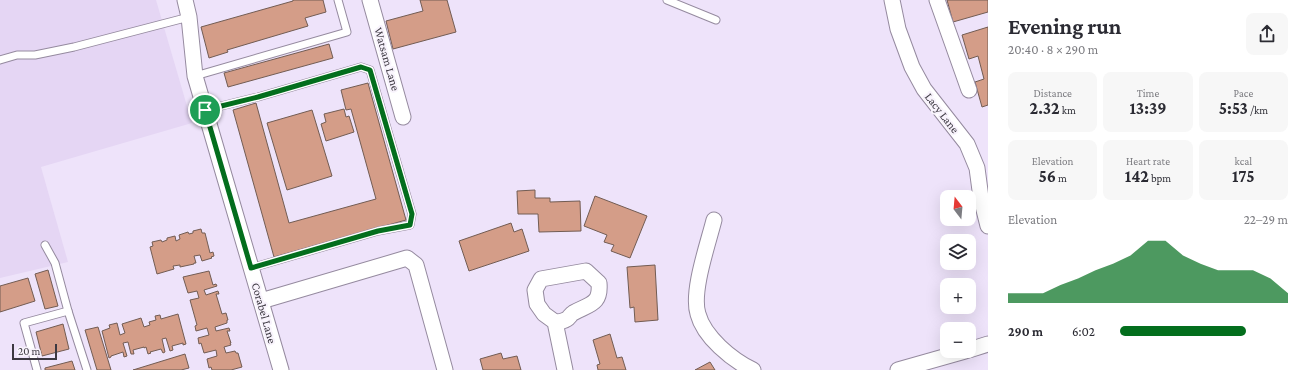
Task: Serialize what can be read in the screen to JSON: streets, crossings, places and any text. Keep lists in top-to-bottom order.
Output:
{
  "streets": {
    "street": ["Watsam Lane", "Lacy Lane", "Corabel Lane"]
  },
  "scale_bar": "20 m",
  "north": "top",
  "page": {
    "heading": ["Evening run", "20:40 · 8 × 290 m"],
    "stats": [
      ["Distance", "2.32 km"],
      ["Time", "13:39"],
      ["Pace", "5:53 /km"],
      ["Elevation", "56 m"],
      ["Heart rate", "142 bpm"],
      ["kcal", "175"]
    ],
    "map_buttons": ["+", "−"],
    "chart": ["Elevation", "22–29 m"],
    "list": [
      {
        "name": "290 m",
        "note": "6:02"
      }
    ],
    "scale": "20 m"
  }
}
